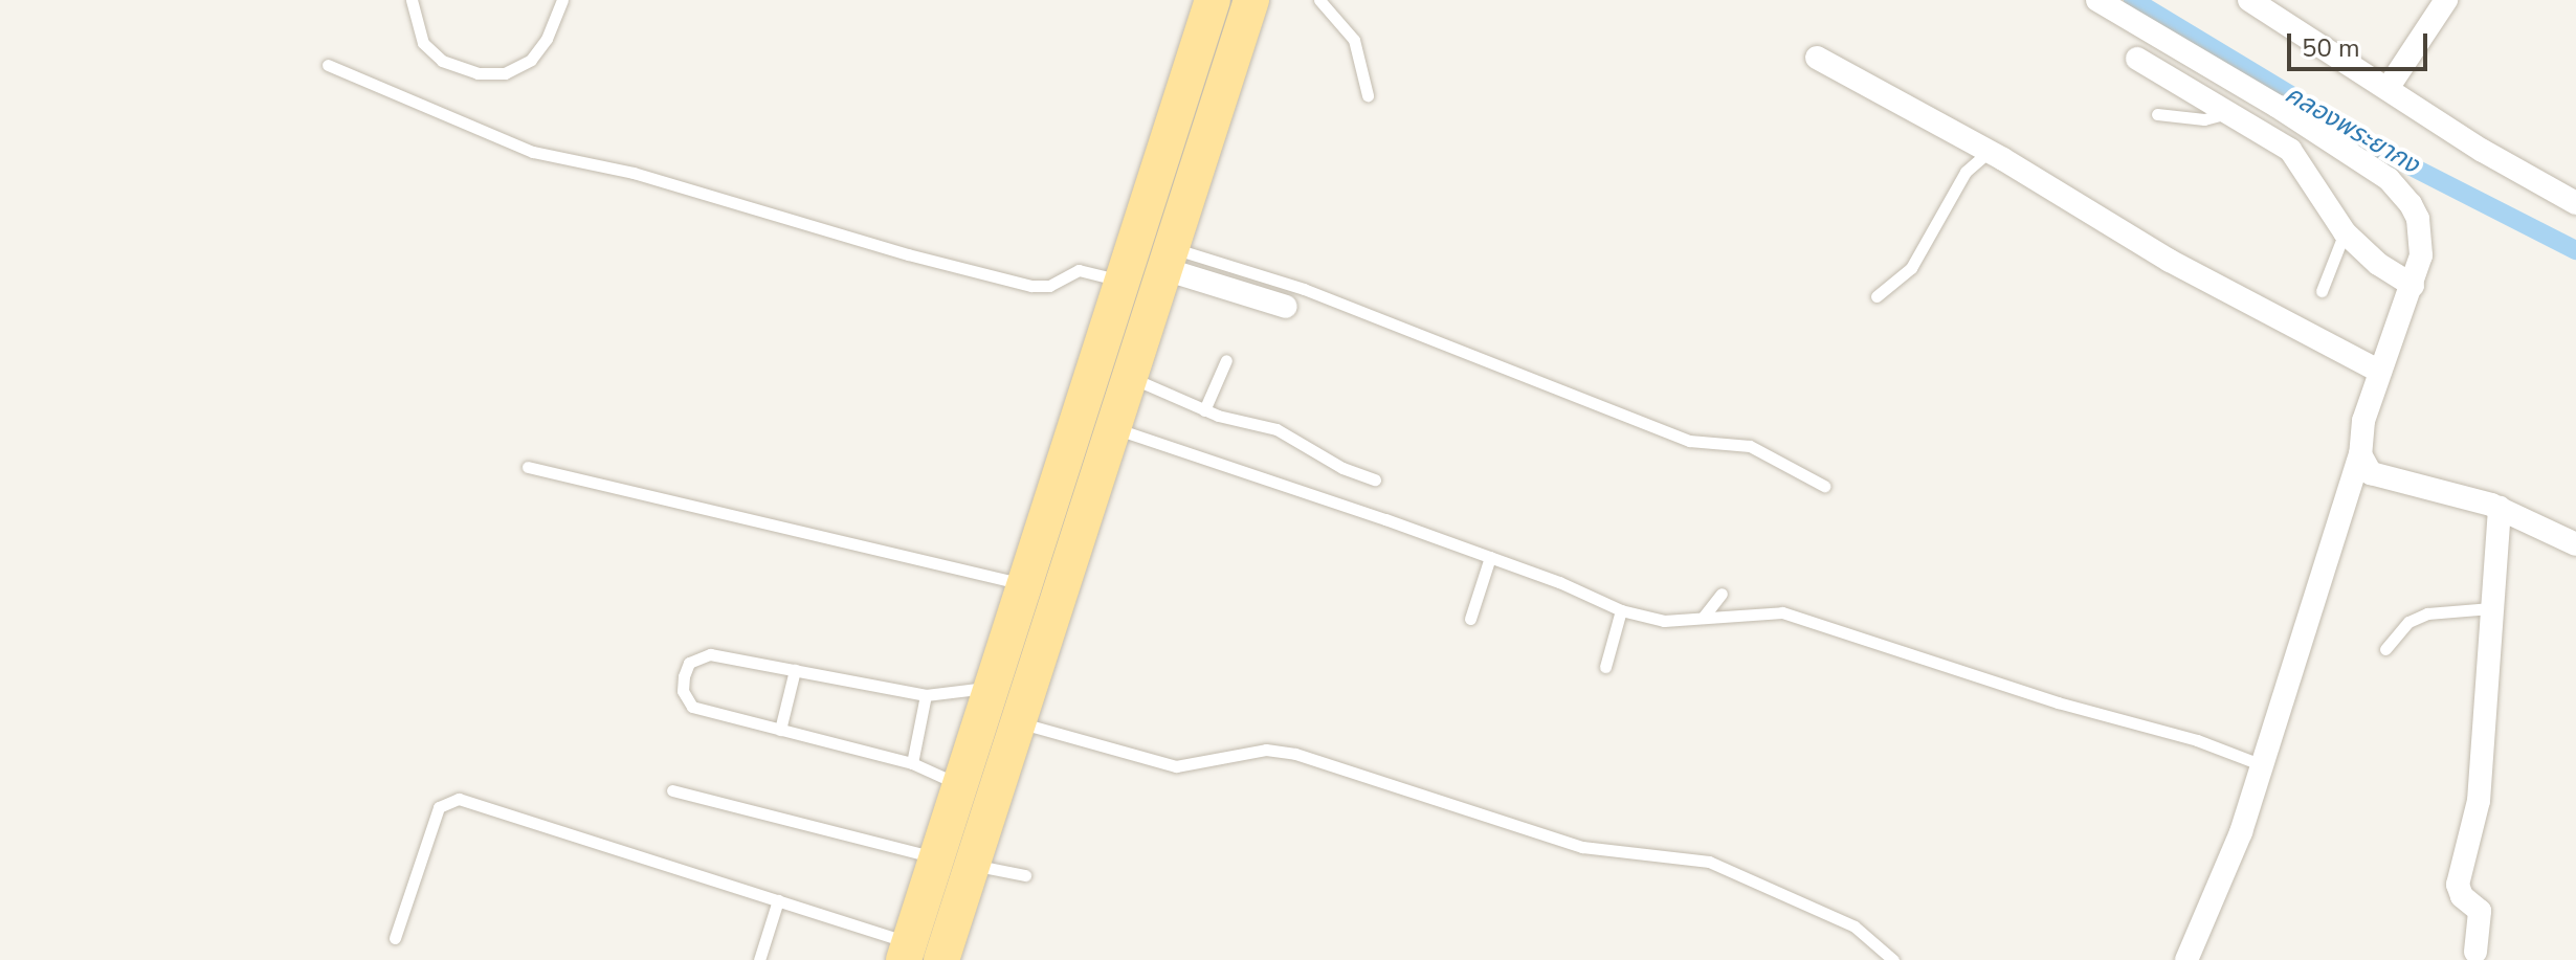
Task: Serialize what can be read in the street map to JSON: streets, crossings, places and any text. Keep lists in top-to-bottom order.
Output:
{
  "water": ["คลองพระยากง"],
  "scale_bar": "50 m"
}
